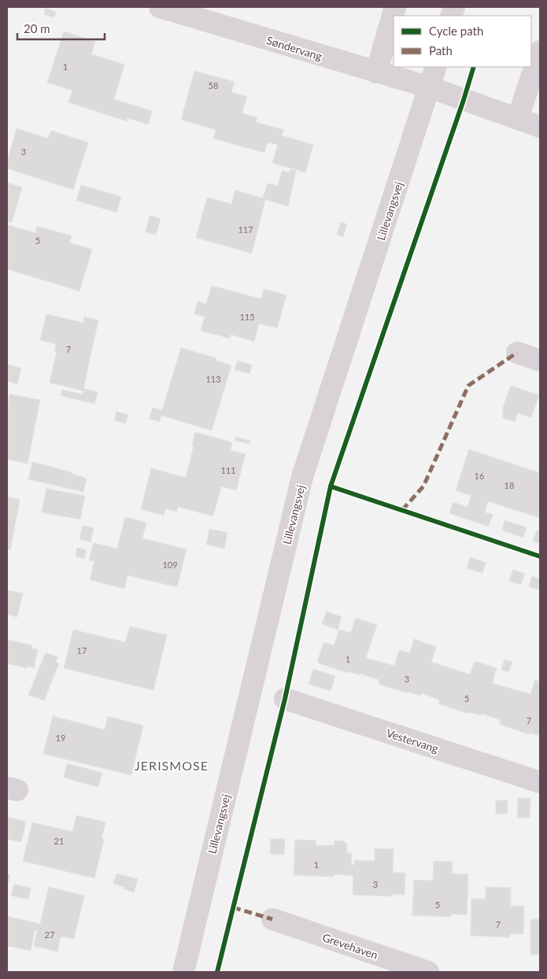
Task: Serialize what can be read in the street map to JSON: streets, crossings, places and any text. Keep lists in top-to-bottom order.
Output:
{
  "streets": {
    "street": [
      "Søndervang",
      "Lillevangsvej",
      "Vestervang",
      "Grevehaven"
    ]
  },
  "crossings": [
    ["Søndervang", "Lillevangsvej"]
  ],
  "districts": ["JERISMOSE"],
  "house_numbers": [
    "1",
    "58",
    "3",
    "117",
    "5",
    "115",
    "7",
    "113",
    "111",
    "16",
    "18",
    "109",
    "17",
    "1",
    "3",
    "5",
    "7",
    "19",
    "21",
    "1",
    "3",
    "5",
    "7",
    "27"
  ],
  "legend": ["Cycle path", "Path"],
  "scale_bar": "20 m"
}
